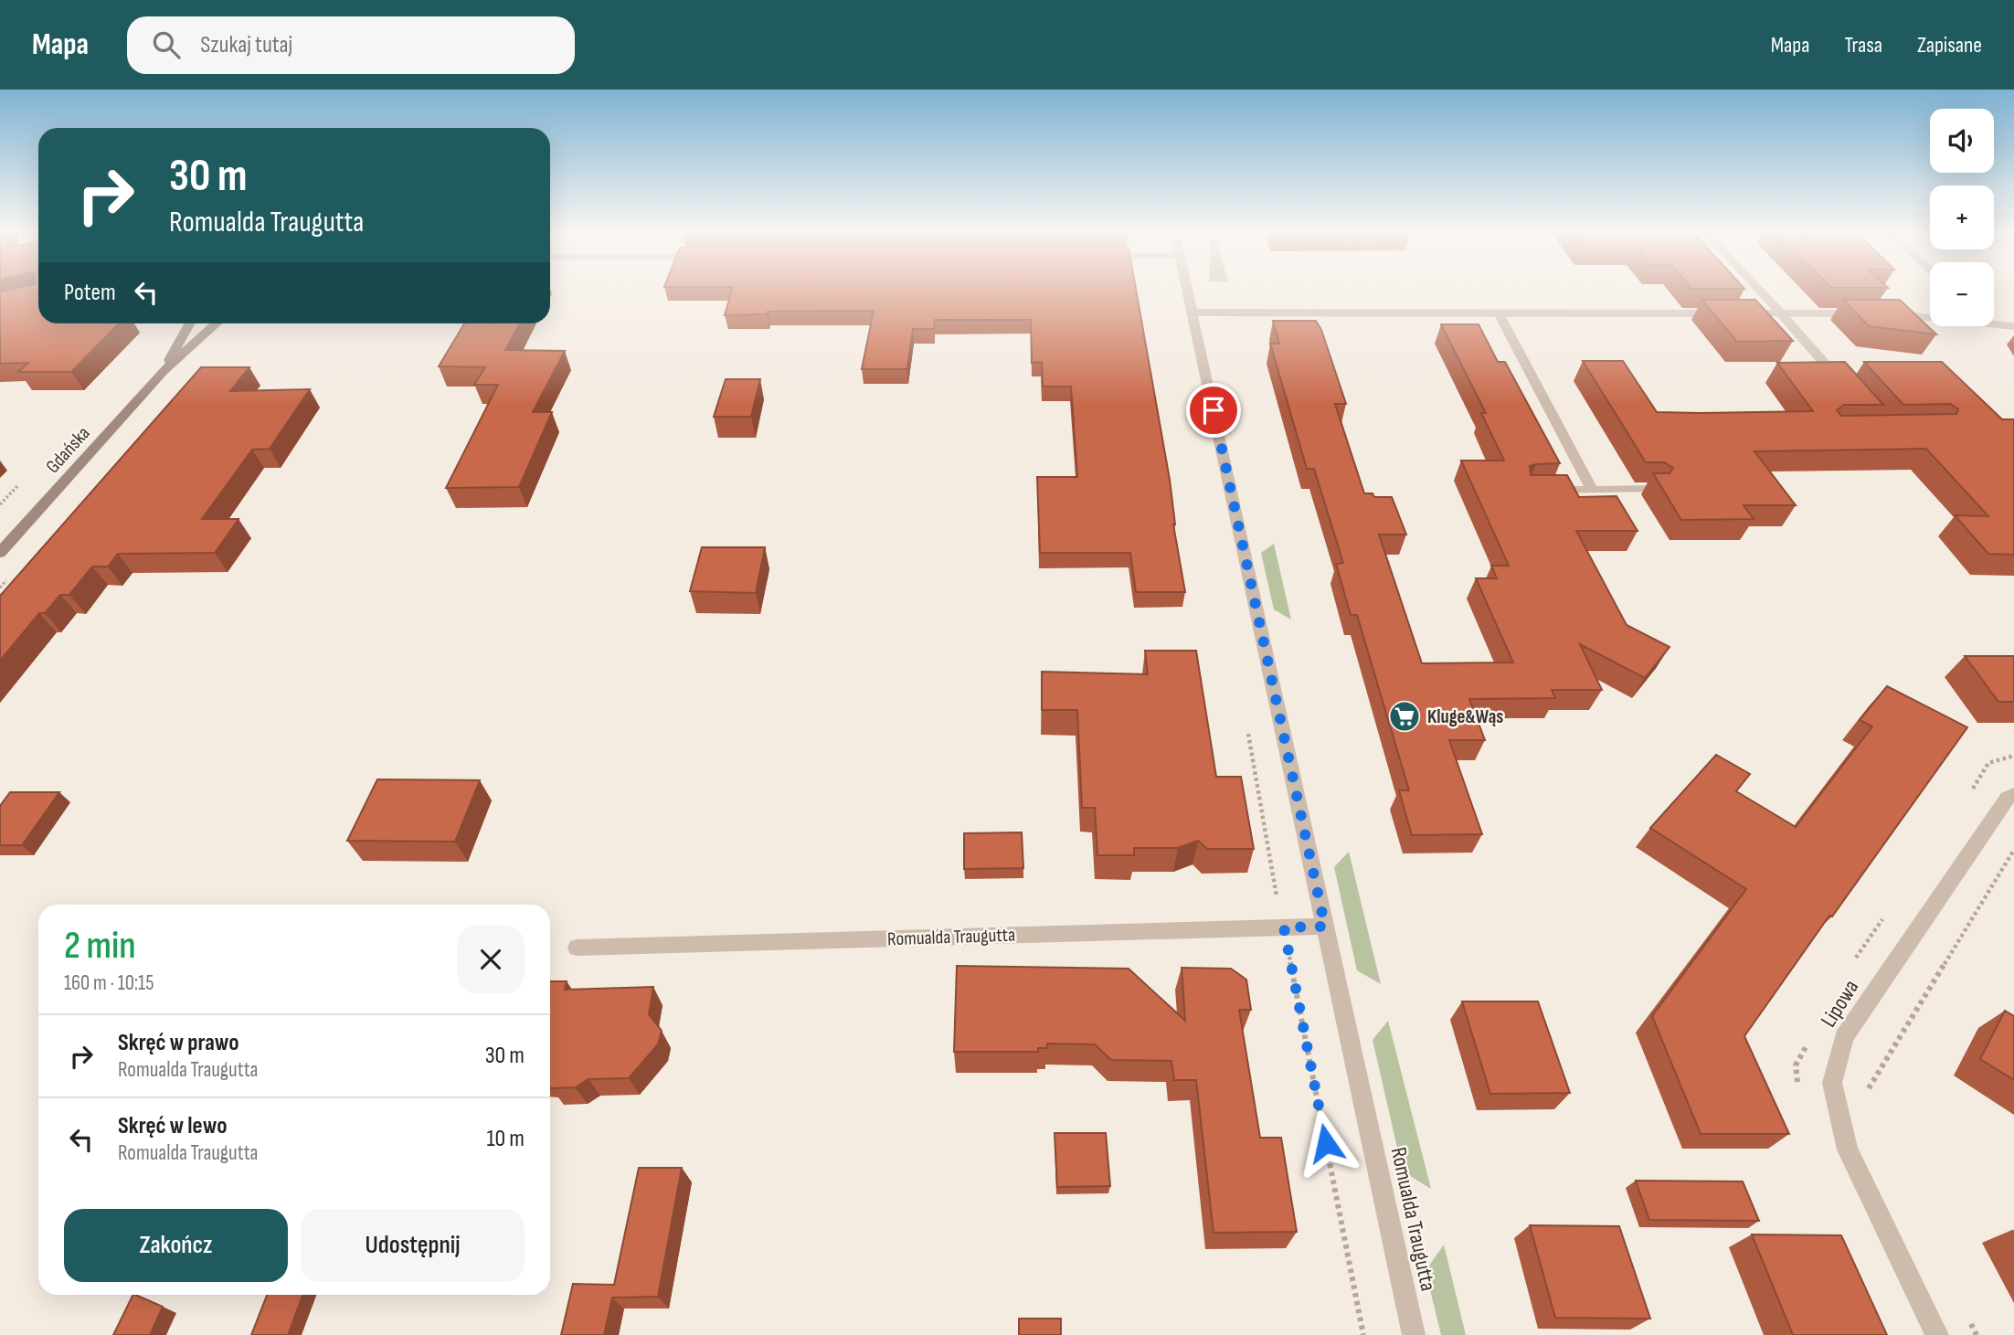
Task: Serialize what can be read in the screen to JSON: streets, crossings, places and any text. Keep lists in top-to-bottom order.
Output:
{
  "streets": {
    "main road": ["Gdańska"],
    "street": ["Romualda Traugutta", "Lipowa"]
  },
  "places": {
    "supermarket": ["Kluge&Wąs"]
  },
  "page": {
    "header": "Mapa",
    "search": "Szukaj tutaj",
    "nav": ["Mapa", "Trasa", "Zapisane"],
    "map_buttons": ["+", "−"],
    "turn": ["30 m", "Romualda Traugutta"],
    "then": "Potem",
    "heading": ["2 min", "160 m · 10:15"],
    "list": [
      {
        "name": "Skręć w prawo",
        "note": "Romualda Traugutta",
        "value": "30 m"
      },
      {
        "name": "Skręć w lewo",
        "note": "Romualda Traugutta",
        "value": "10 m"
      }
    ],
    "buttons": ["Zakończ", "Udostępnij"]
  }
}
